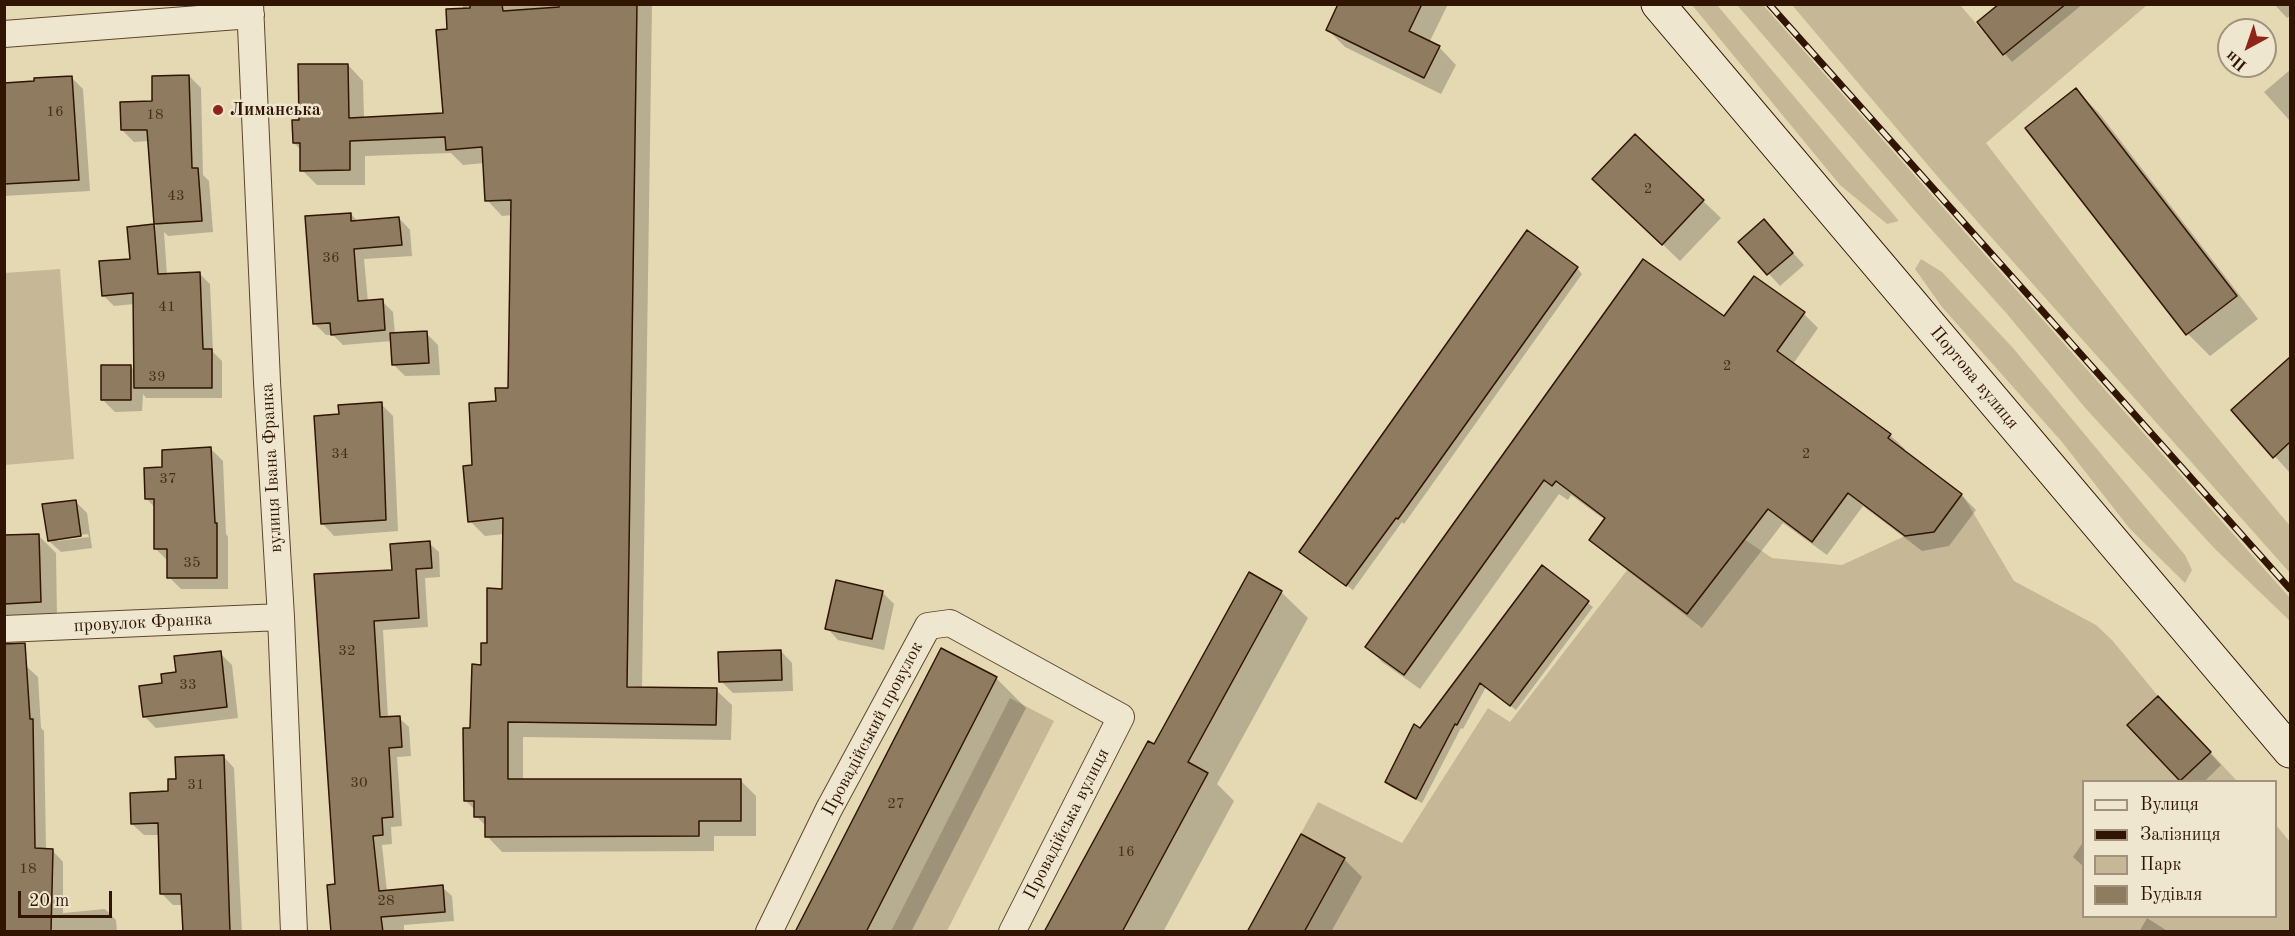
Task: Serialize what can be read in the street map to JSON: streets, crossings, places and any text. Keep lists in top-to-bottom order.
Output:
{
  "streets": {
    "main road": ["Портова вулиця"],
    "street": [
      "вулиця Івана Франка",
      "провулок Франка",
      "Провадійський провулок",
      "Провадійська вулиця"
    ]
  },
  "crossings": [
    ["вулиця Івана Франка", "провулок Франка"],
    ["Провадійський провулок", "Провадійська вулиця"]
  ],
  "places": ["Лиманська"],
  "house_numbers": [
    "16",
    "18",
    "2",
    "43",
    "36",
    "41",
    "2",
    "39",
    "34",
    "2",
    "37",
    "35",
    "32",
    "33",
    "30",
    "31",
    "27",
    "16",
    "18",
    "28"
  ],
  "legend": [
    "Вулиця",
    "Залізниця",
    "Парк",
    "Будівля"
  ],
  "scale_bar": "20 m",
  "north": "bottom left"
}
